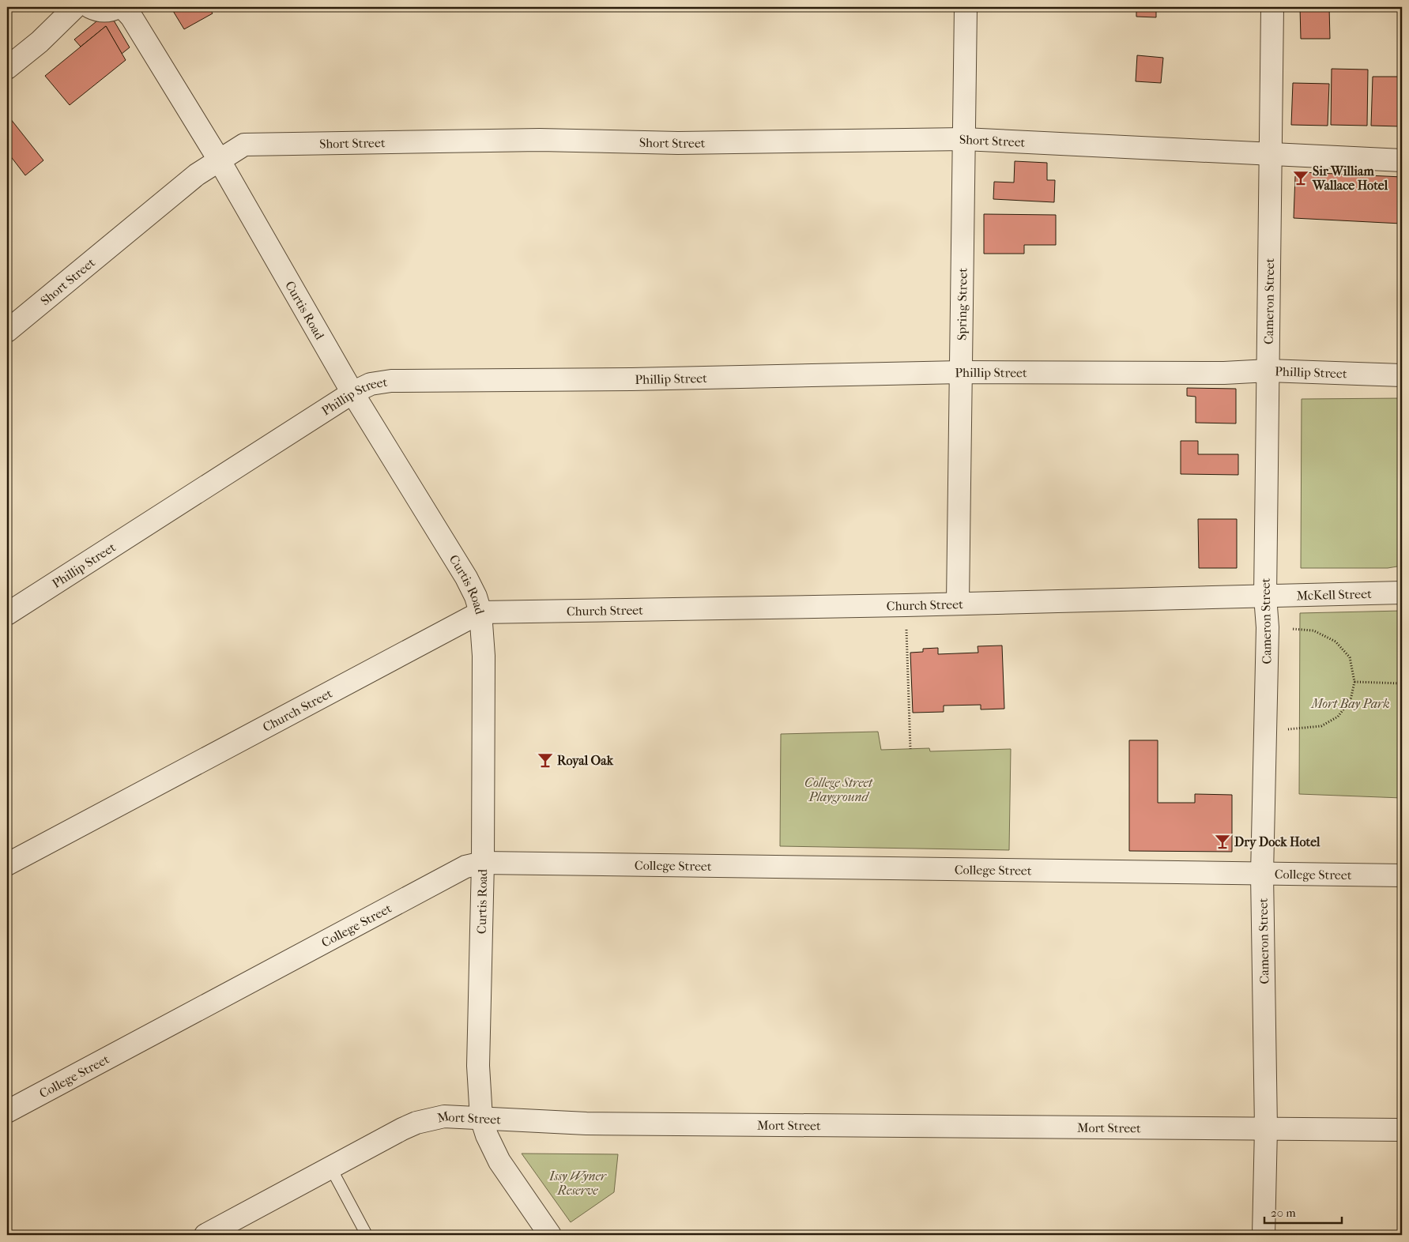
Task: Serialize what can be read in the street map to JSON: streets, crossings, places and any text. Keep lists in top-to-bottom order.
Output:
{
  "streets": {
    "street": [
      "Short Street",
      "Cameron Street",
      "Spring Street",
      "Curtis Road",
      "Phillip Street",
      "McKell Street",
      "Church Street",
      "College Street",
      "Mort Street"
    ]
  },
  "crossings": [
    ["Short Street", "Cameron Street"],
    ["Short Street", "Spring Street"],
    ["Short Street", "Curtis Road"],
    ["Cameron Street", "Phillip Street"],
    ["Cameron Street", "McKell Street"],
    ["Cameron Street", "Church Street"],
    ["Cameron Street", "College Street"],
    ["Cameron Street", "Mort Street"],
    ["Spring Street", "Phillip Street"],
    ["Spring Street", "Church Street"],
    ["Curtis Road", "Phillip Street"],
    ["Curtis Road", "Church Street"],
    ["Curtis Road", "College Street"],
    ["Curtis Road", "Mort Street"],
    ["McKell Street", "Church Street"]
  ],
  "parks": ["Mort Bay Park", "College Street Playground", "Issy Wyner Reserve"],
  "places": {
    "bar": ["Sir William Wallace Hotel", "Royal Oak", "Dry Dock Hotel"]
  },
  "scale_bar": "20 m"
}
